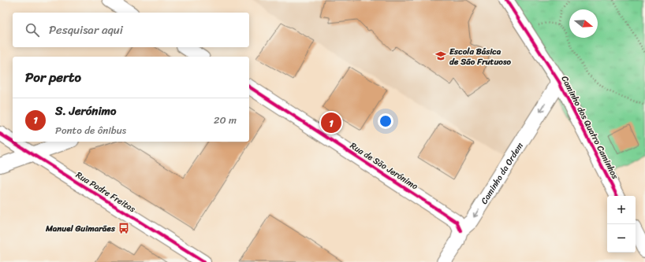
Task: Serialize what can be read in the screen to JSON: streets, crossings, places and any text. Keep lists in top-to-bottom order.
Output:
{
  "streets": {
    "street": [
      "Caminho dos Quatro Caminhos",
      "Rua de São Jerónimo",
      "Caminho da Ordem",
      "Rua Padre Freitas"
    ]
  },
  "crossings": [
    ["Caminho dos Quatro Caminhos", "Caminho da Ordem"],
    ["Rua de São Jerónimo", "Caminho da Ordem"]
  ],
  "one_way": ["Caminho da Ordem"],
  "places": {
    "school or university": ["Escola Básica de São Frutuoso"],
    "bus stop": ["Manuel Guimarães"]
  },
  "north": "right",
  "page": {
    "search": "Pesquisar aqui",
    "heading": "Por perto",
    "list": [
      {
        "mark": "1",
        "name": "S. Jerónimo",
        "note": "Ponto de ônibus",
        "value": "20 m"
      }
    ],
    "pins": "1",
    "map_buttons": ["+", "−"]
  }
}
